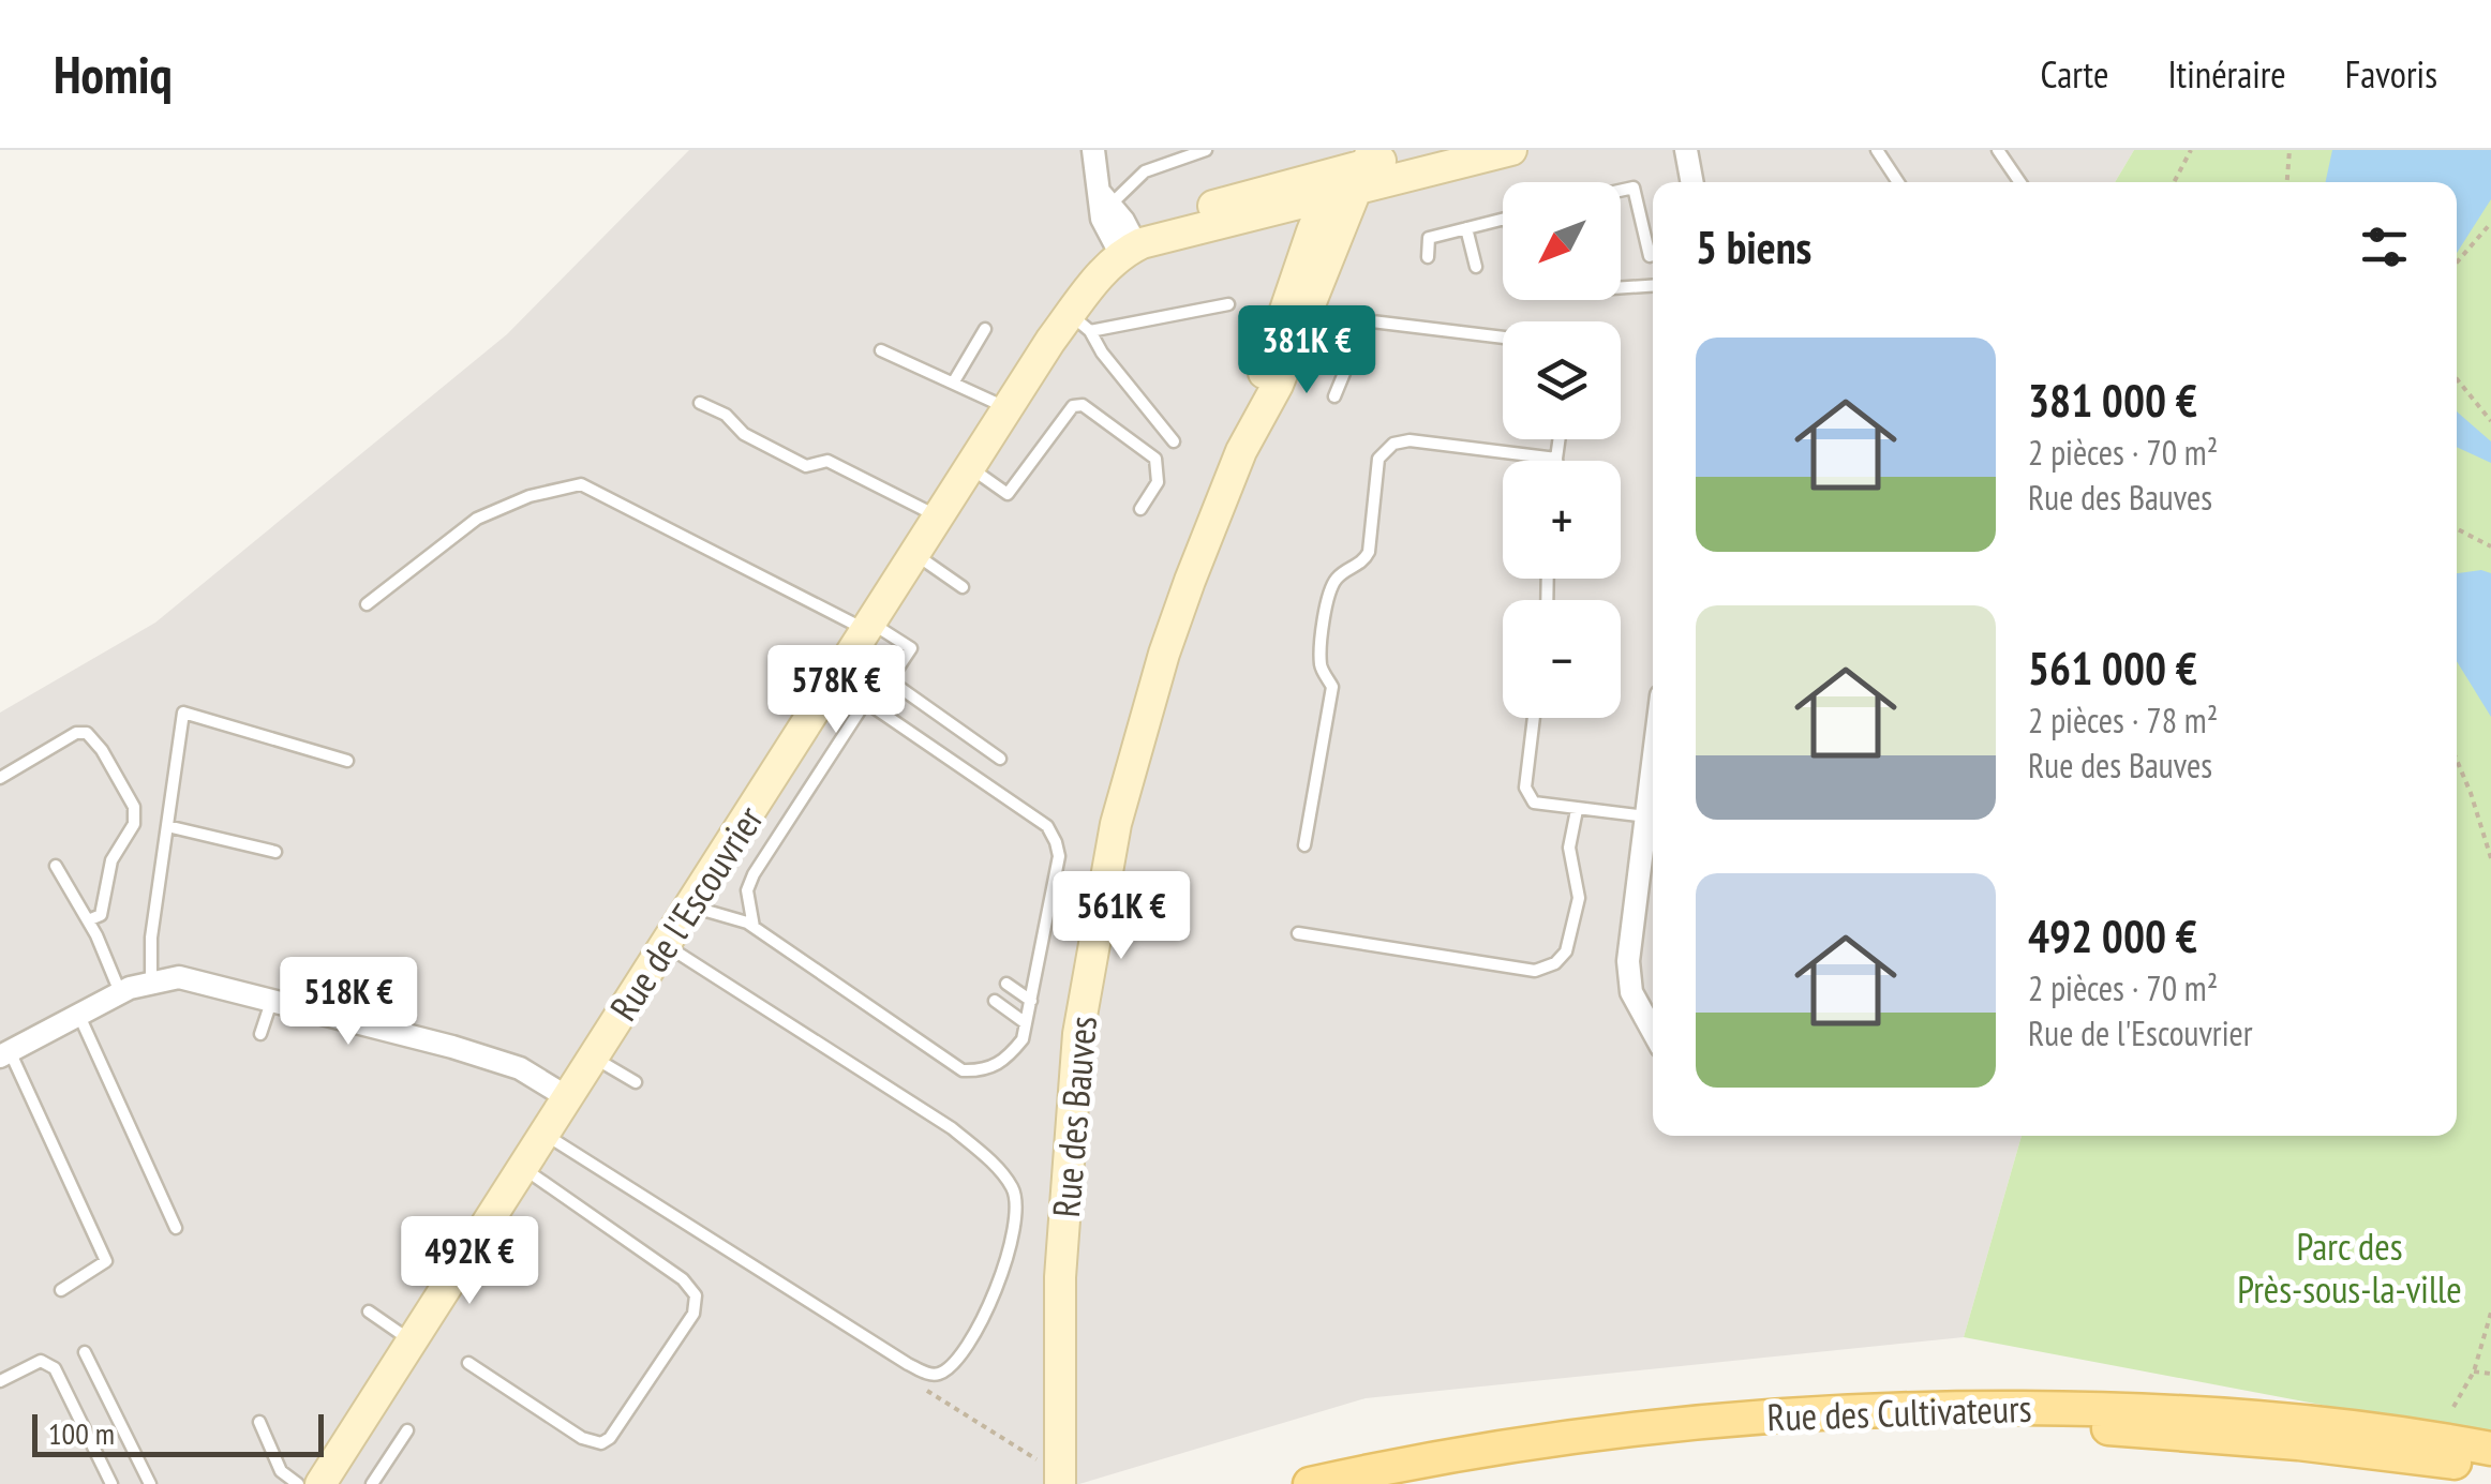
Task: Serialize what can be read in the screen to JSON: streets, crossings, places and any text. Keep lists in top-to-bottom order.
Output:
{
  "streets": {
    "main road": ["Rue des Cultivateurs"],
    "street": ["Rue de l'Escouvrier", "Rue des Bauves"]
  },
  "parks": ["Parc des Près-sous-la-ville"],
  "scale_bar": "100 m",
  "north": "bottom left",
  "page": {
    "header": "Homiq",
    "nav": ["Carte", "Itinéraire", "Favoris"],
    "map_buttons": ["+", "−"],
    "heading": "5 biens",
    "price": [
      "381K €",
      "578K €",
      "561K €",
      "518K €",
      "492K €"
    ],
    "list": [
      {
        "name": "381 000 €",
        "note": "2 pièces · 70 m² · Rue des Bauves"
      },
      {
        "name": "561 000 €",
        "note": "2 pièces · 78 m² · Rue des Bauves"
      },
      {
        "name": "492 000 €",
        "note": "2 pièces · 70 m² · Rue de l'Escouvrier"
      }
    ],
    "scale": "100 m"
  }
}
